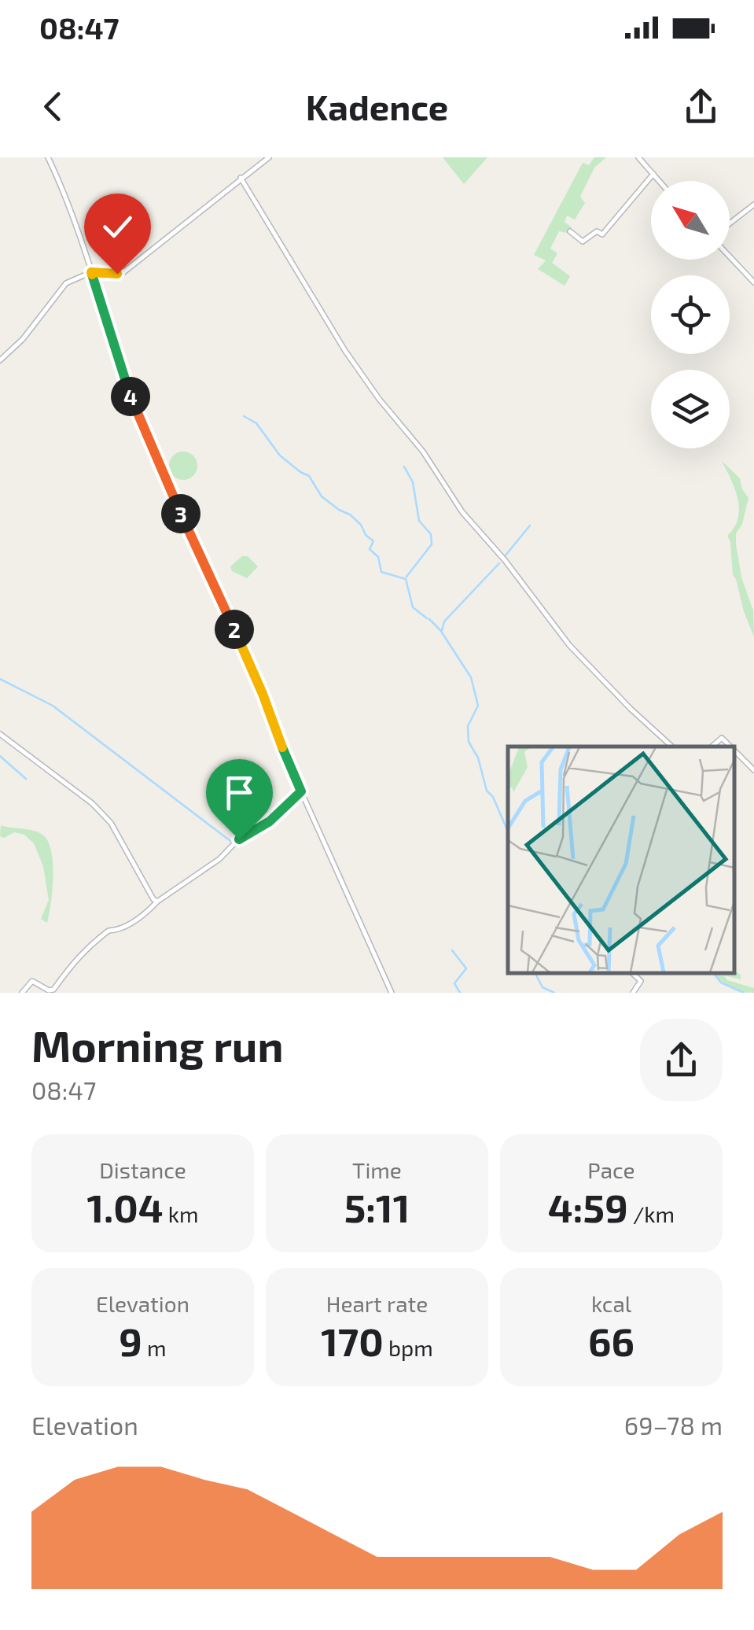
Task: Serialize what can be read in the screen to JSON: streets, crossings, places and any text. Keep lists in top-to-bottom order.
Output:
{
  "north": "top left",
  "page": {
    "status": "08:47",
    "header": "Kadence",
    "pins": ["4", "3", "2"],
    "heading": ["Morning run", "08:47"],
    "stats": [
      ["Distance", "1.04 km"],
      ["Time", "5:11"],
      ["Pace", "4:59 /km"],
      ["Elevation", "9 m"],
      ["Heart rate", "170 bpm"],
      ["kcal", "66"]
    ],
    "chart": ["Elevation", "69–78 m"]
  }
}
